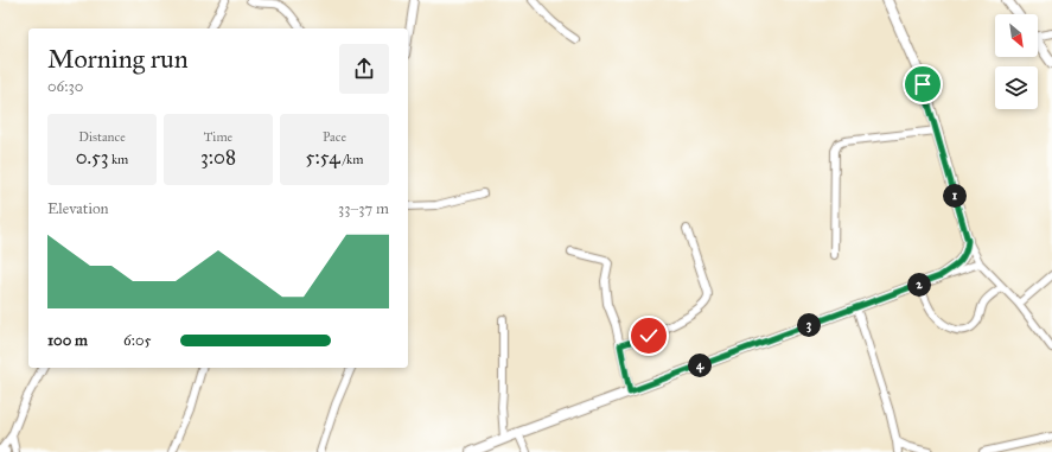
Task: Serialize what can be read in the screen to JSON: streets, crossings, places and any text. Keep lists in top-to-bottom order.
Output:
{
  "north": "bottom right",
  "page": {
    "heading": ["Morning run", "06:30"],
    "stats": [
      ["Distance", "0.53 km"],
      ["Time", "3:08"],
      ["Pace", "5:54 /km"]
    ],
    "pins": [
      "1",
      "2",
      "3",
      "4"
    ],
    "chart": ["Elevation", "33–37 m"],
    "list": [
      {
        "name": "100 m",
        "note": "6:05"
      }
    ]
  }
}
